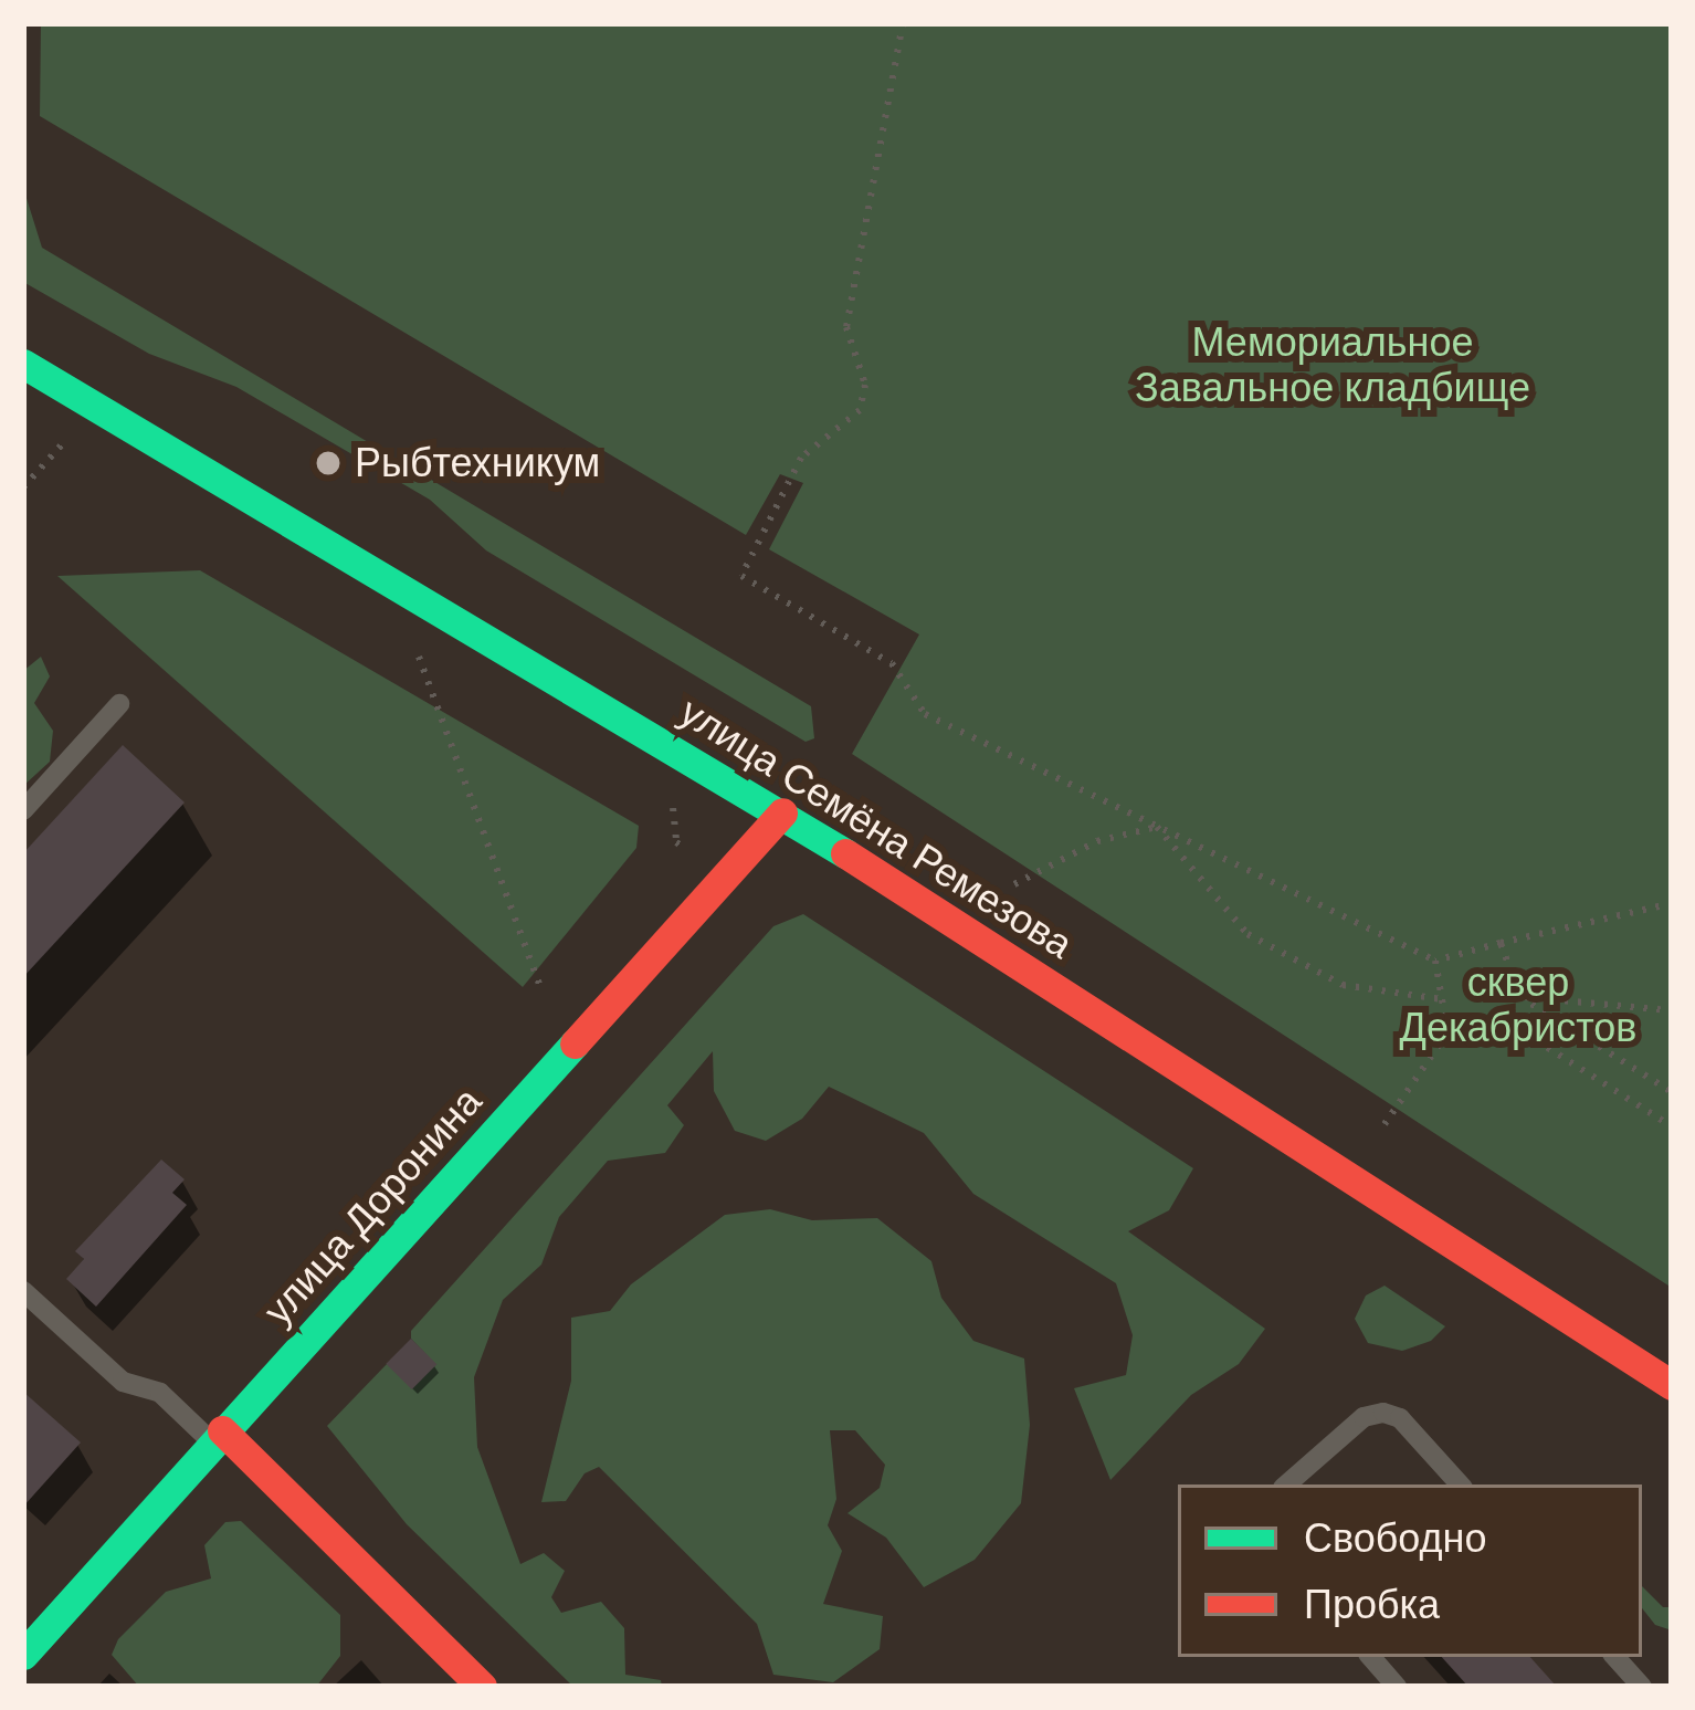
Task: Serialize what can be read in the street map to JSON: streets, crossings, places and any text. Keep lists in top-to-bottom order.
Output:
{
  "streets": {
    "main road": ["улица Семёна Ремезова", "улица Доронина"]
  },
  "crossings": [
    ["улица Семёна Ремезова", "улица Доронина"]
  ],
  "parks": ["Мемориальное Завальное кладбище", "сквер Декабристов"],
  "places": ["Рыбтехникум"],
  "legend": ["Свободно", "Пробка"]
}
